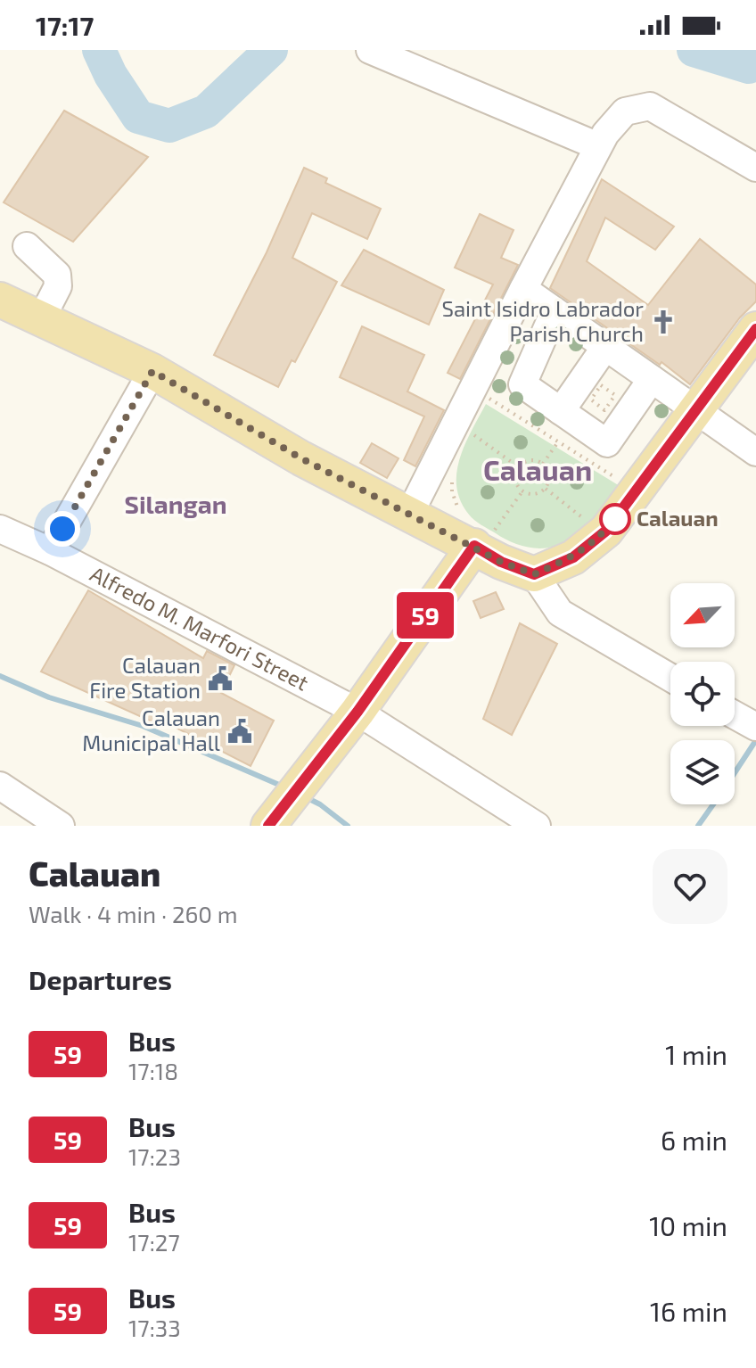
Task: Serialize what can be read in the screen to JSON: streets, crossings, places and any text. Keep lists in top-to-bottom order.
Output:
{
  "streets": {
    "street": ["Alfredo M. Marfori Street"]
  },
  "districts": ["Calauan", "Silangan"],
  "places": {
    "church": ["Saint Isidro Labrador Parish Church"],
    "other": ["Calauan"],
    "public building": ["Calauan Fire Station", "Calauan Municipal Hall"]
  },
  "lines": ["bus line 59"],
  "north": "bottom left",
  "page": {
    "status": "17:17",
    "on_map": "59",
    "heading": [
      ["Calauan", "Walk · 4 min · 260 m"],
      "Departures"
    ],
    "list": [
      {
        "mark": "59",
        "name": "Bus",
        "note": "17:18",
        "value": "1 min"
      },
      {
        "mark": "59",
        "name": "Bus",
        "note": "17:23",
        "value": "6 min"
      },
      {
        "mark": "59",
        "name": "Bus",
        "note": "17:27",
        "value": "10 min"
      },
      {
        "mark": "59",
        "name": "Bus",
        "note": "17:33",
        "value": "16 min"
      }
    ]
  }
}
